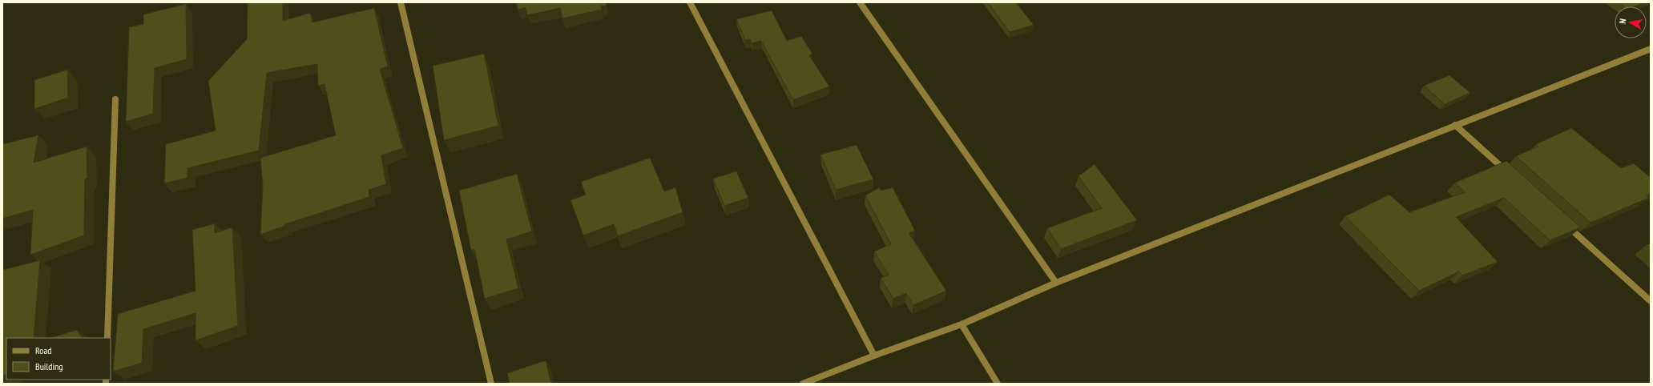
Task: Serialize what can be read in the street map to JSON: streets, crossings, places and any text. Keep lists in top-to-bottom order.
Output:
{
  "legend": ["Road", "Building"],
  "north": "left"
}
